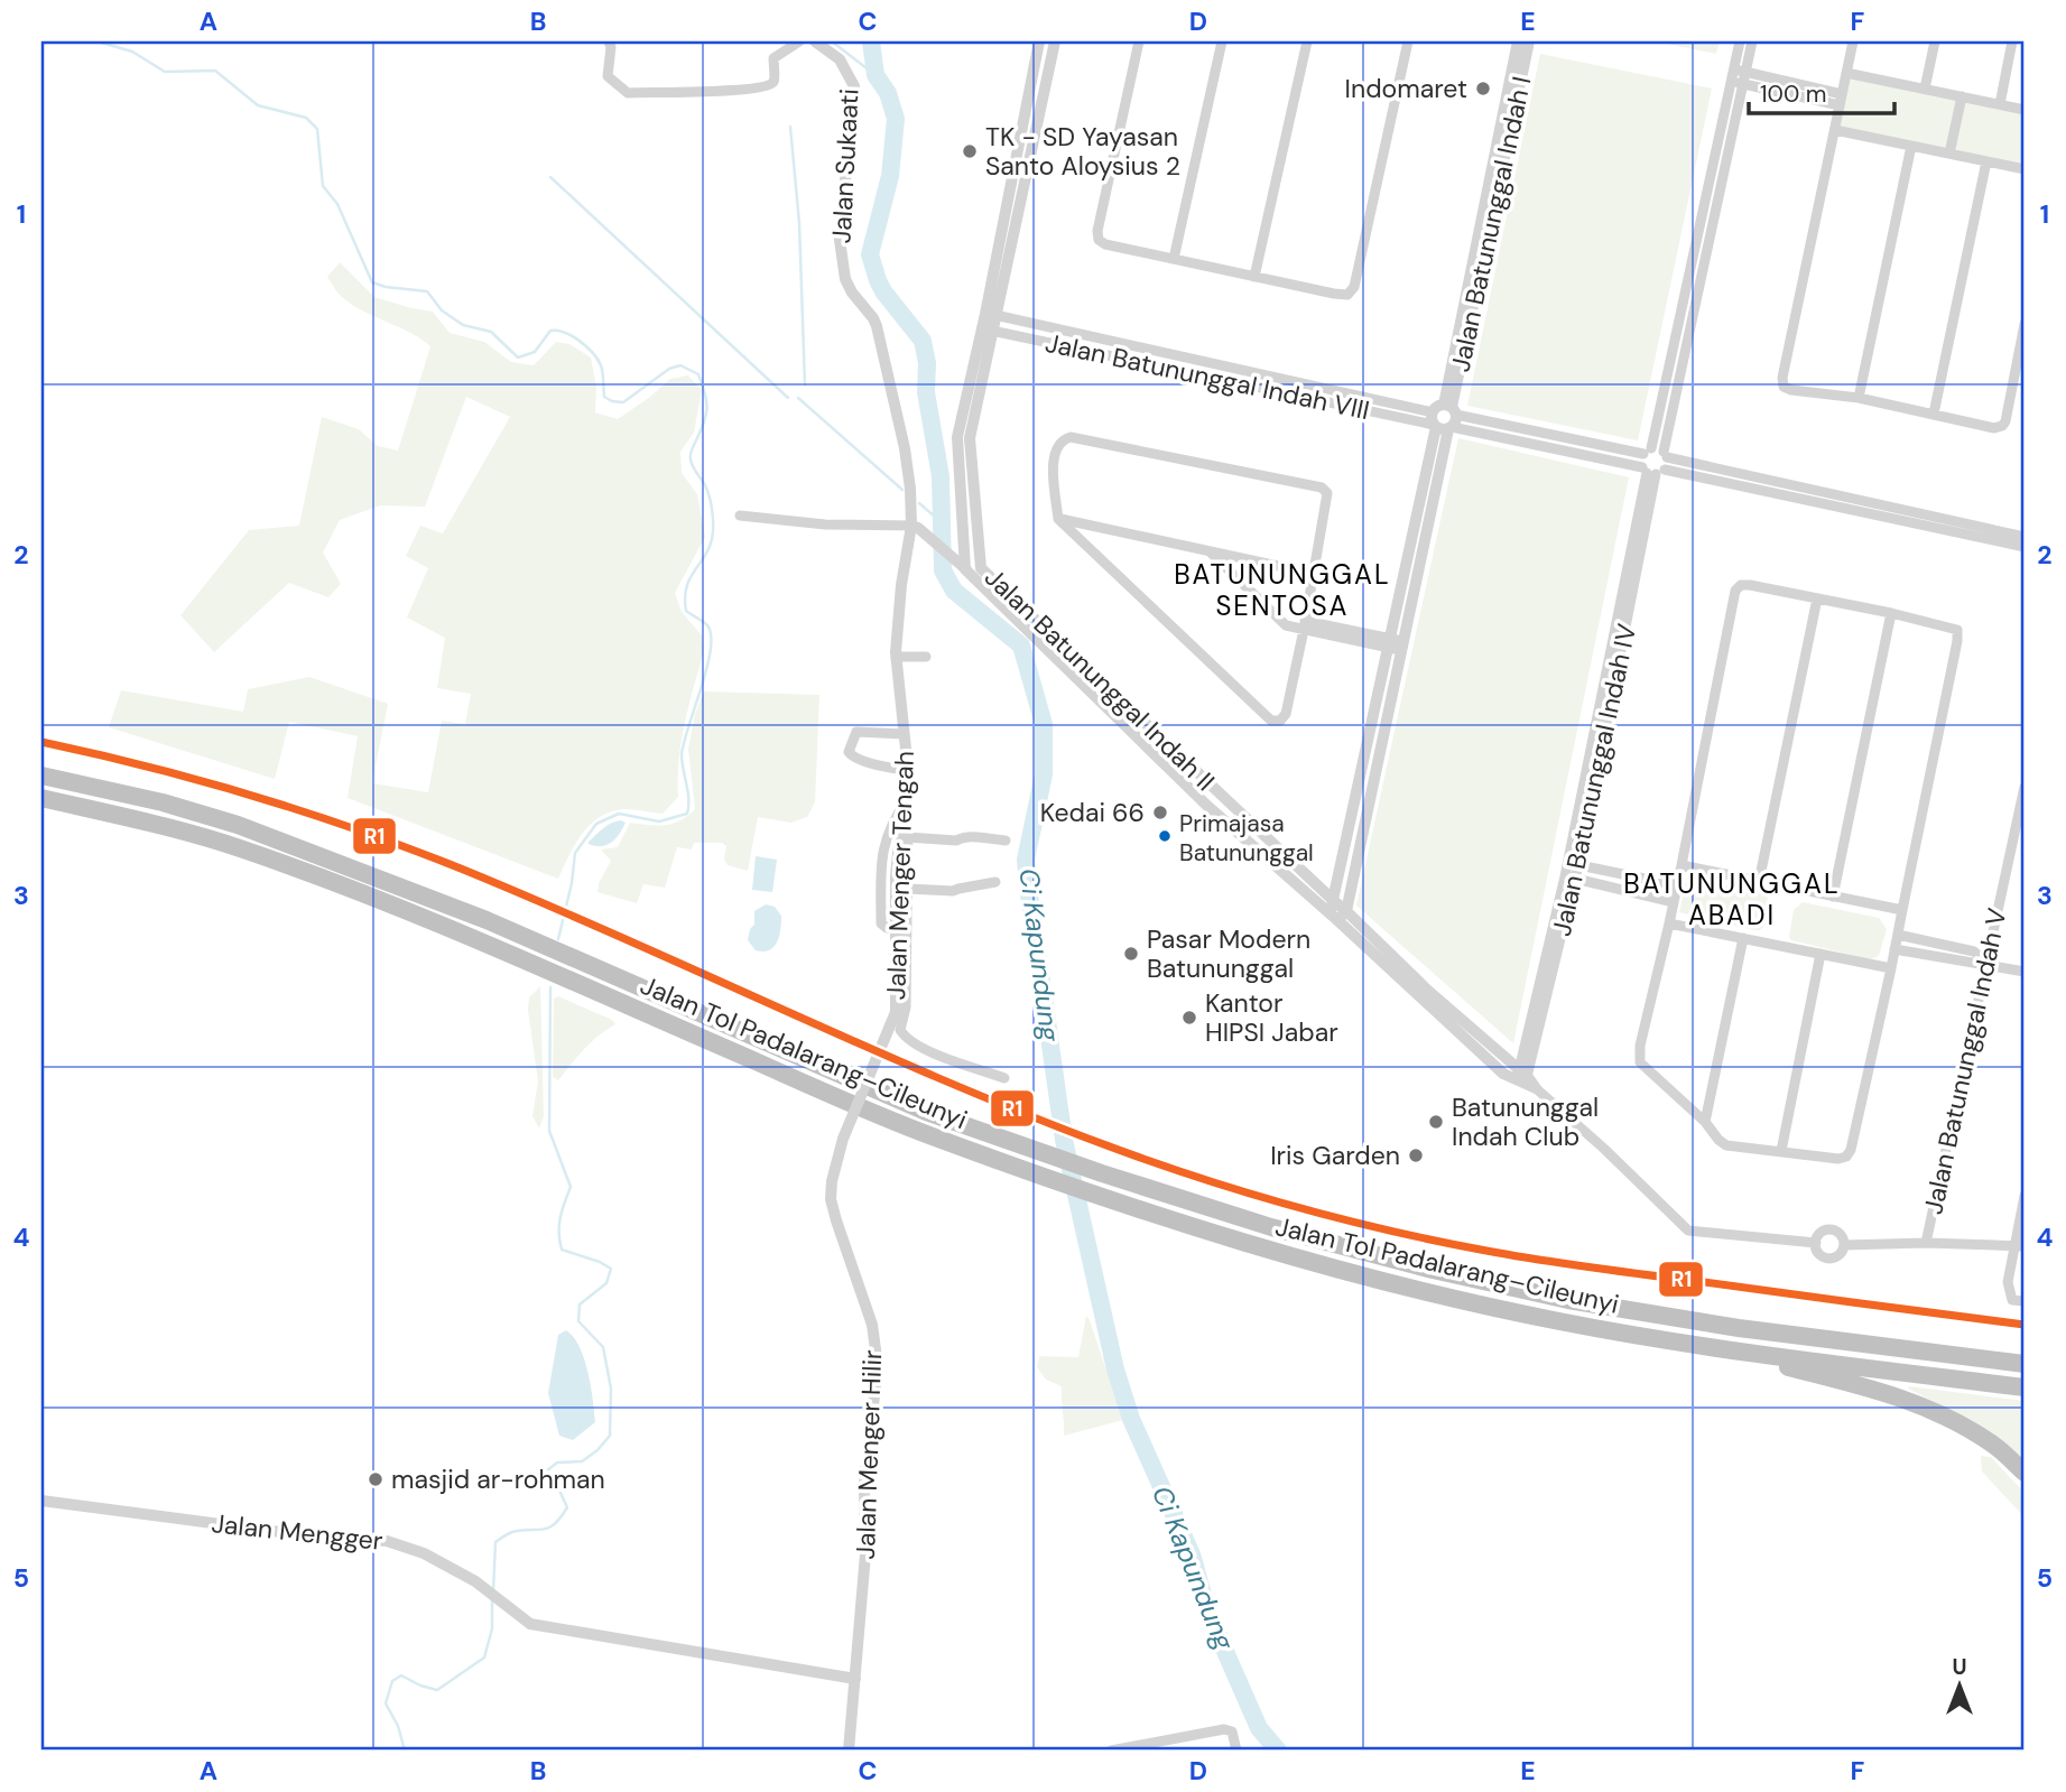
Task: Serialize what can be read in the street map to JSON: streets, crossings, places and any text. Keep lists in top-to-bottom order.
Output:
{
  "streets": {
    "highway": ["Jalan Tol Padalarang–Cileunyi"],
    "street": [
      "Jalan Sukaati",
      "Jalan Batununggal Indah I",
      "Jalan Batununggal Indah VIII",
      "Jalan Batununggal Indah II",
      "Jalan Batununggal Indah IV",
      "Jalan Menger Tengah",
      "Jalan Batununggal Indah V",
      "Jalan Menger Hilir",
      "Jalan Mengger"
    ]
  },
  "crossings": [
    ["Jalan Sukaati", "Jalan Menger Tengah"],
    ["Jalan Batununggal Indah I", "Jalan Batununggal Indah VIII"],
    ["Jalan Batununggal Indah VIII", "Jalan Batununggal Indah II"],
    ["Jalan Batununggal Indah VIII", "Jalan Batununggal Indah IV"],
    ["Jalan Batununggal Indah II", "Jalan Batununggal Indah IV"],
    ["Jalan Menger Tengah", "Jalan Menger Hilir"],
    ["Jalan Menger Hilir", "Jalan Mengger"]
  ],
  "districts": ["BATUNUNGGAL SENTOSA", "BATUNUNGGAL ABADI"],
  "water": ["Ci Kapundung"],
  "places": [
    "Indomaret",
    "TK - SD Yayasan Santo Aloysius 2",
    "Kedai 66",
    "Primajasa Batununggal",
    "Pasar Modern Batununggal",
    "Kantor HIPSI Jabar",
    "Batununggal Indah Club",
    "Iris Garden",
    "masjid ar-rohman"
  ],
  "lines": ["transit line R1"],
  "scale_bar": "100 m",
  "north": "top",
  "grid": {
    "columns": [
      "A",
      "B",
      "C",
      "D",
      "E",
      "F"
    ],
    "rows": [
      "1",
      "2",
      "3",
      "4",
      "5"
    ]
  }
}
